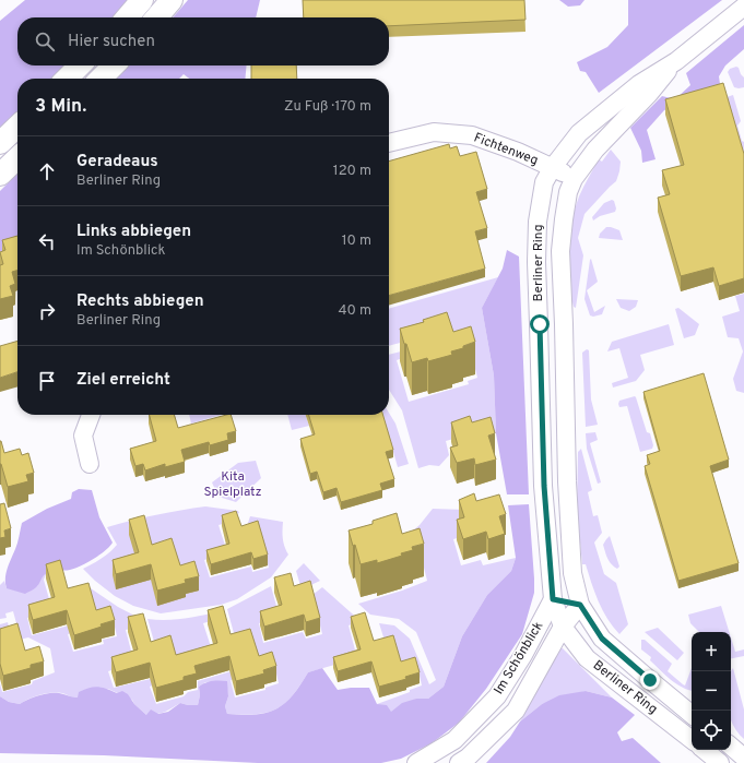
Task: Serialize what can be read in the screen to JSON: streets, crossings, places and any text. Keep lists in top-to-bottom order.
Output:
{
  "streets": {
    "street": ["Fichtenweg", "Berliner Ring", "Im Schönblick"]
  },
  "crossings": [
    ["Fichtenweg", "Berliner Ring"],
    ["Berliner Ring", "Im Schönblick"]
  ],
  "parks": ["Kita Spielplatz"],
  "page": {
    "search": "Hier suchen",
    "heading": ["3 Min.", "Zu Fuß · 170 m"],
    "list": [
      ["Geradeaus", "Berliner Ring", "120 m"],
      ["Links abbiegen", "Im Schönblick", "10 m"],
      ["Rechts abbiegen", "Berliner Ring", "40 m"],
      "Ziel erreicht"
    ],
    "map_buttons": ["+", "−"]
  }
}
